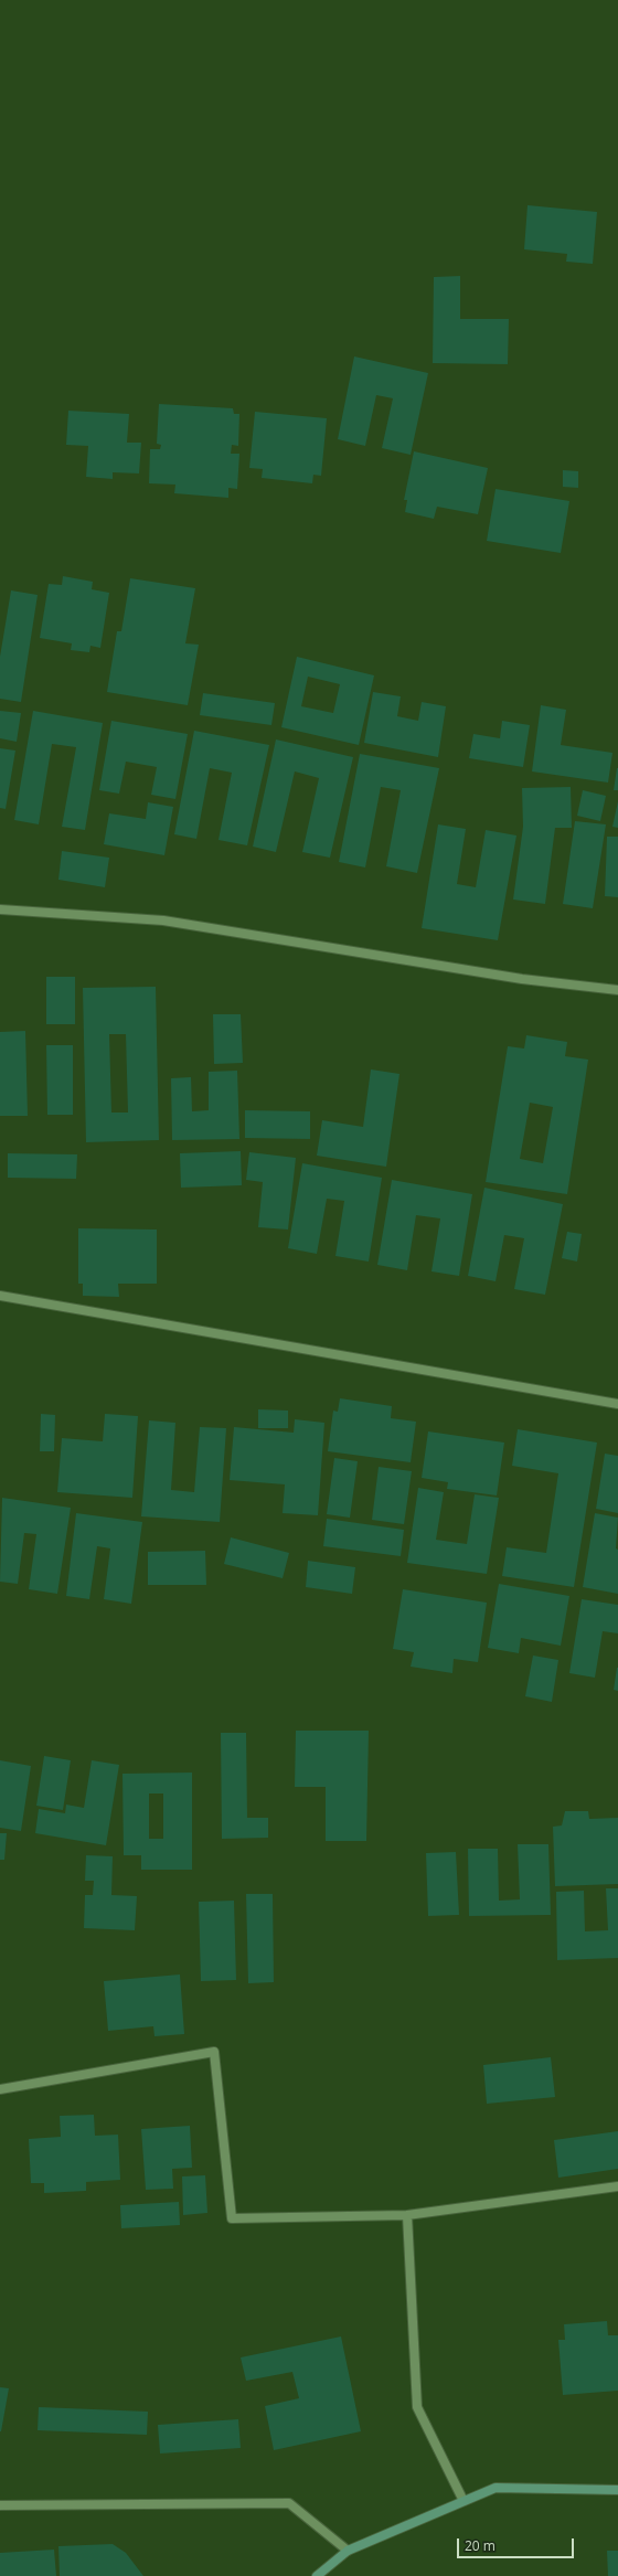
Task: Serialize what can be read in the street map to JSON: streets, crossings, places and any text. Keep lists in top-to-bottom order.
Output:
{
  "scale_bar": "20 m"
}
